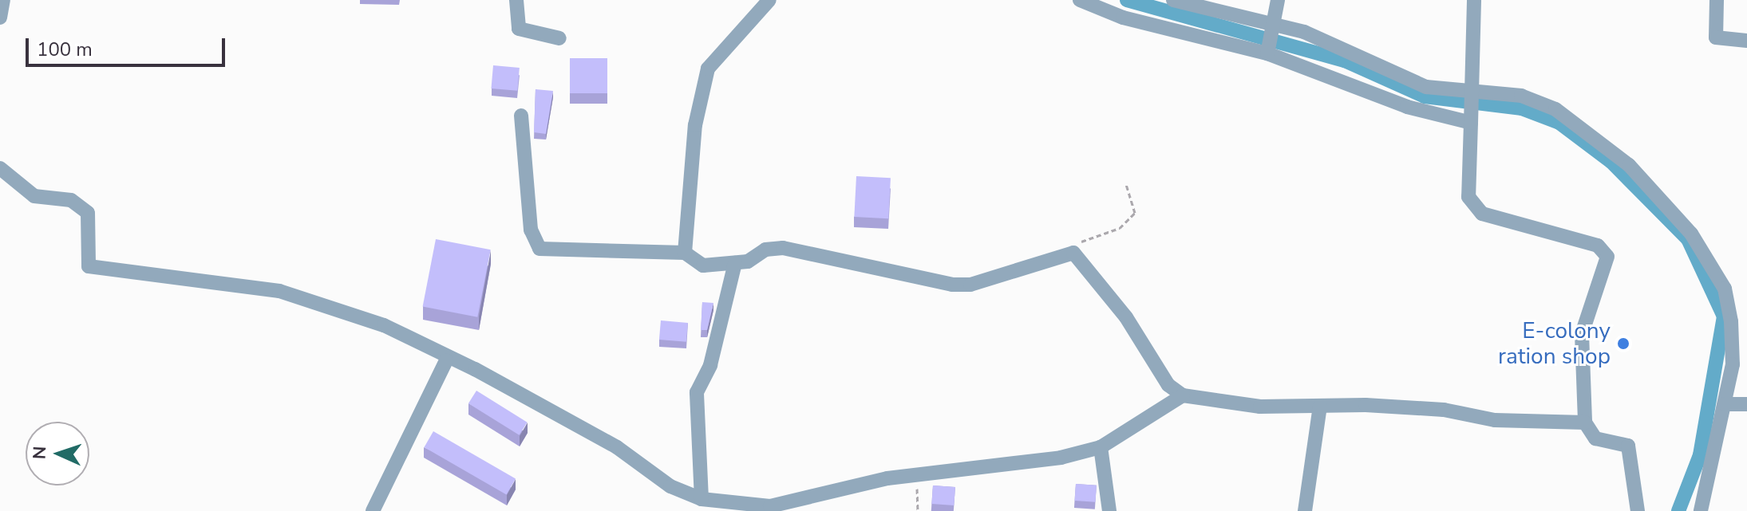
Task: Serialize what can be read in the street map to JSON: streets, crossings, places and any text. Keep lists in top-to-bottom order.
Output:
{
  "places": ["E-colony ration shop"],
  "scale_bar": "100 m",
  "north": "left"
}
